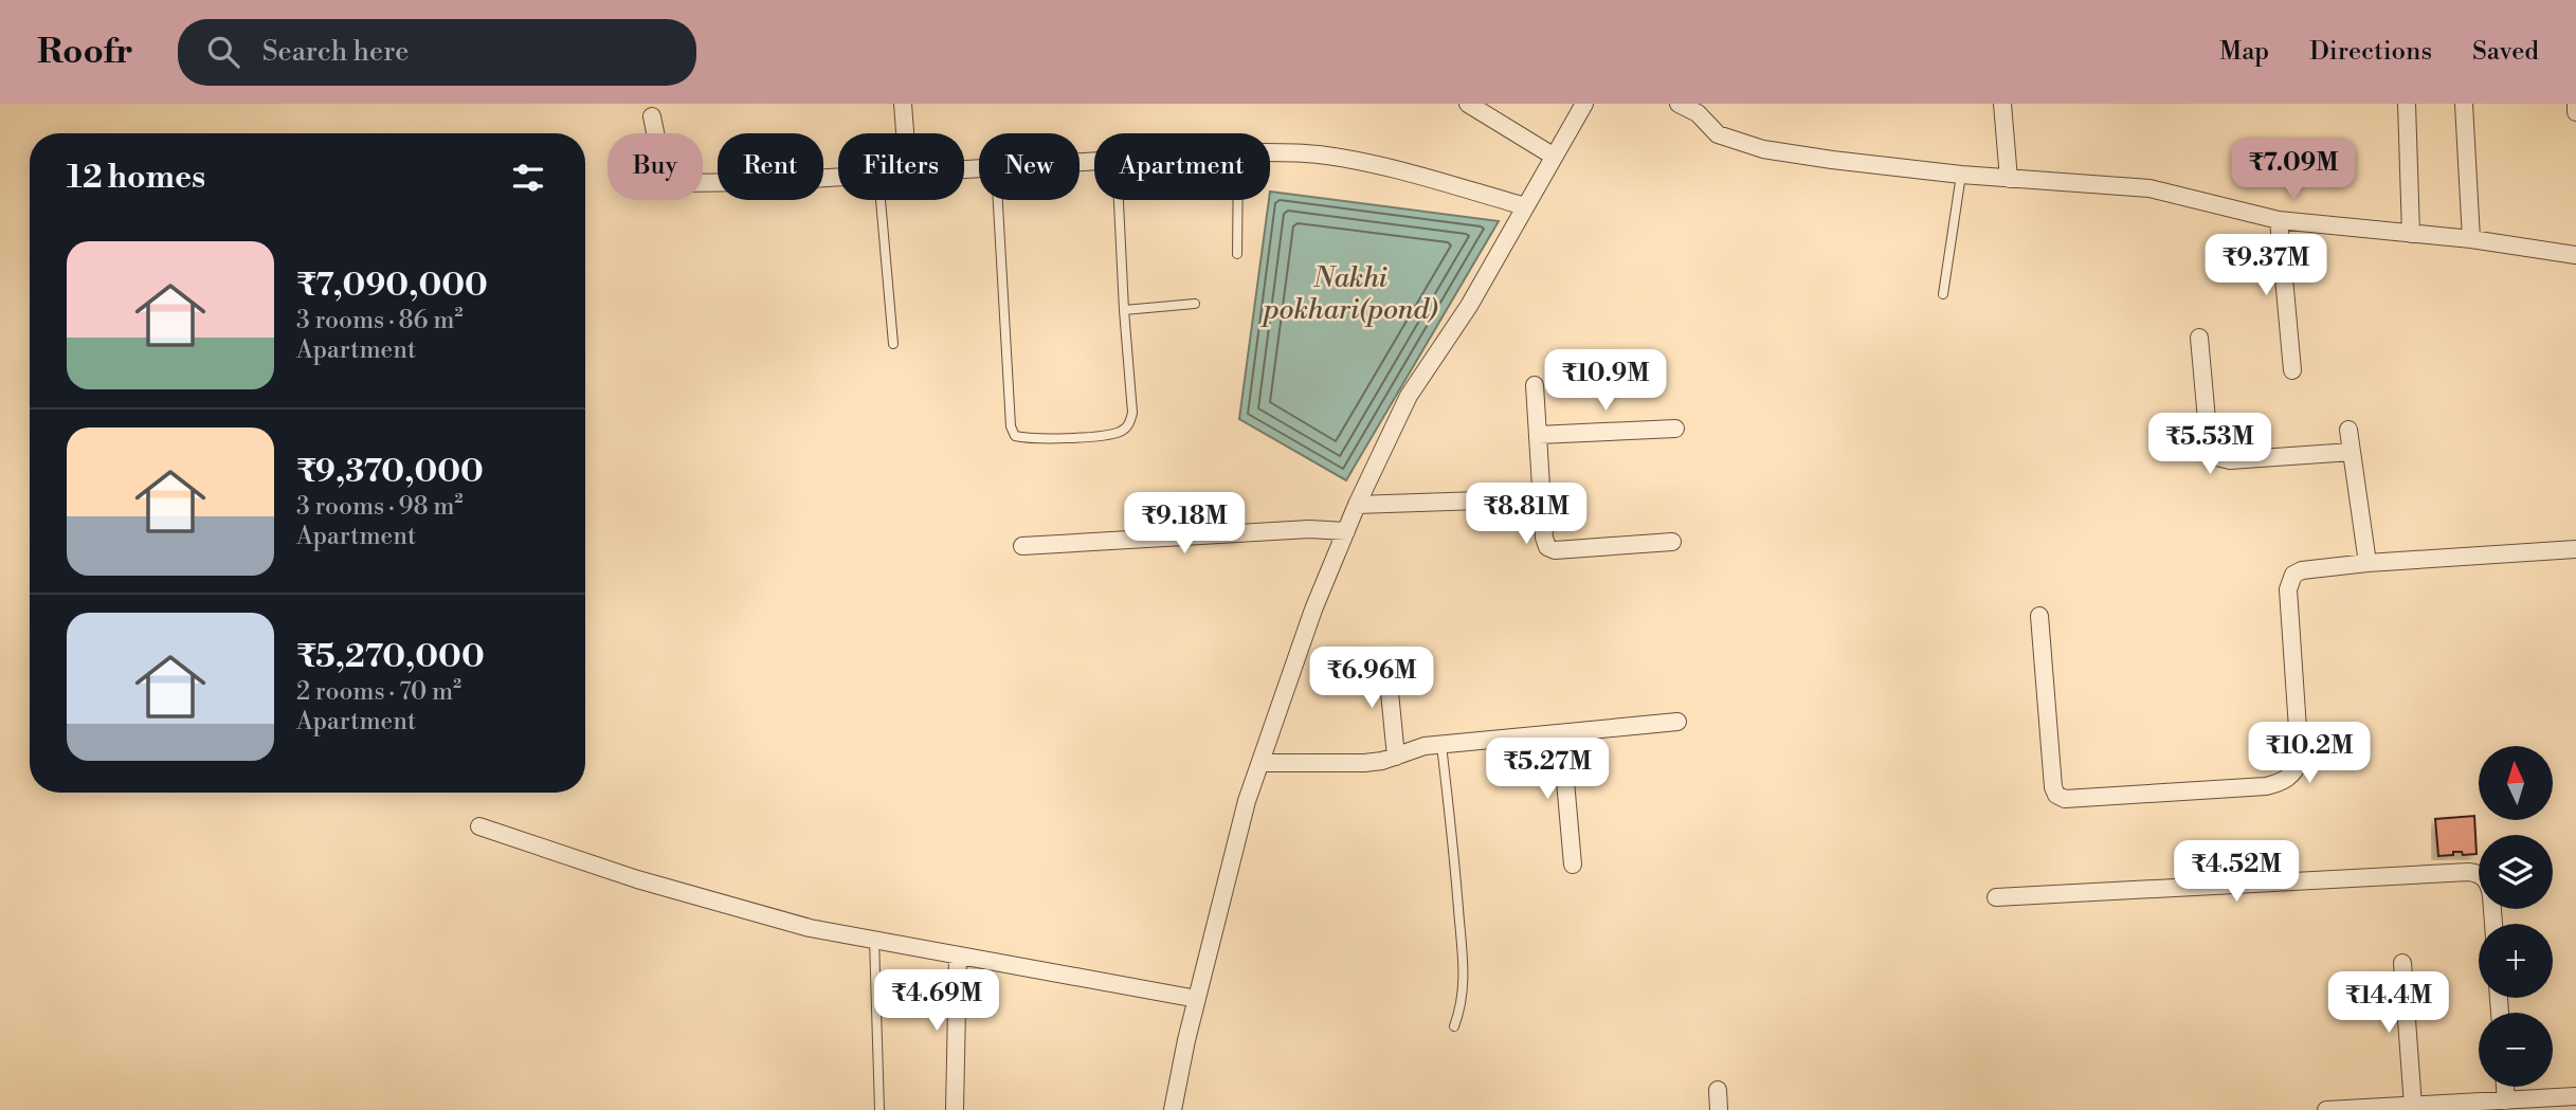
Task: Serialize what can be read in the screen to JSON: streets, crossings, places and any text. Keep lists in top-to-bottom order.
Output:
{
  "water": ["Nakhi pokhari(pond)"],
  "north": "top",
  "page": {
    "header": "Roofr",
    "search": "Search here",
    "nav": ["Map", "Directions", "Saved"],
    "chip": [
      "Buy",
      "Rent",
      "Filters",
      "New",
      "Apartment"
    ],
    "heading": "12 homes",
    "price": [
      "₹7.09M",
      "₹9.37M",
      "₹10.9M",
      "₹5.53M",
      "₹8.81M",
      "₹9.18M",
      "₹6.96M",
      "₹10.2M",
      "₹5.27M",
      "₹4.52M",
      "₹4.69M",
      "₹14.4M"
    ],
    "list": [
      {
        "name": "₹7,090,000",
        "note": "3 rooms · 86 m² · Apartment"
      },
      {
        "name": "₹9,370,000",
        "note": "3 rooms · 98 m² · Apartment"
      },
      {
        "name": "₹5,270,000",
        "note": "2 rooms · 70 m² · Apartment"
      }
    ],
    "map_buttons": ["+", "−"]
  }
}
